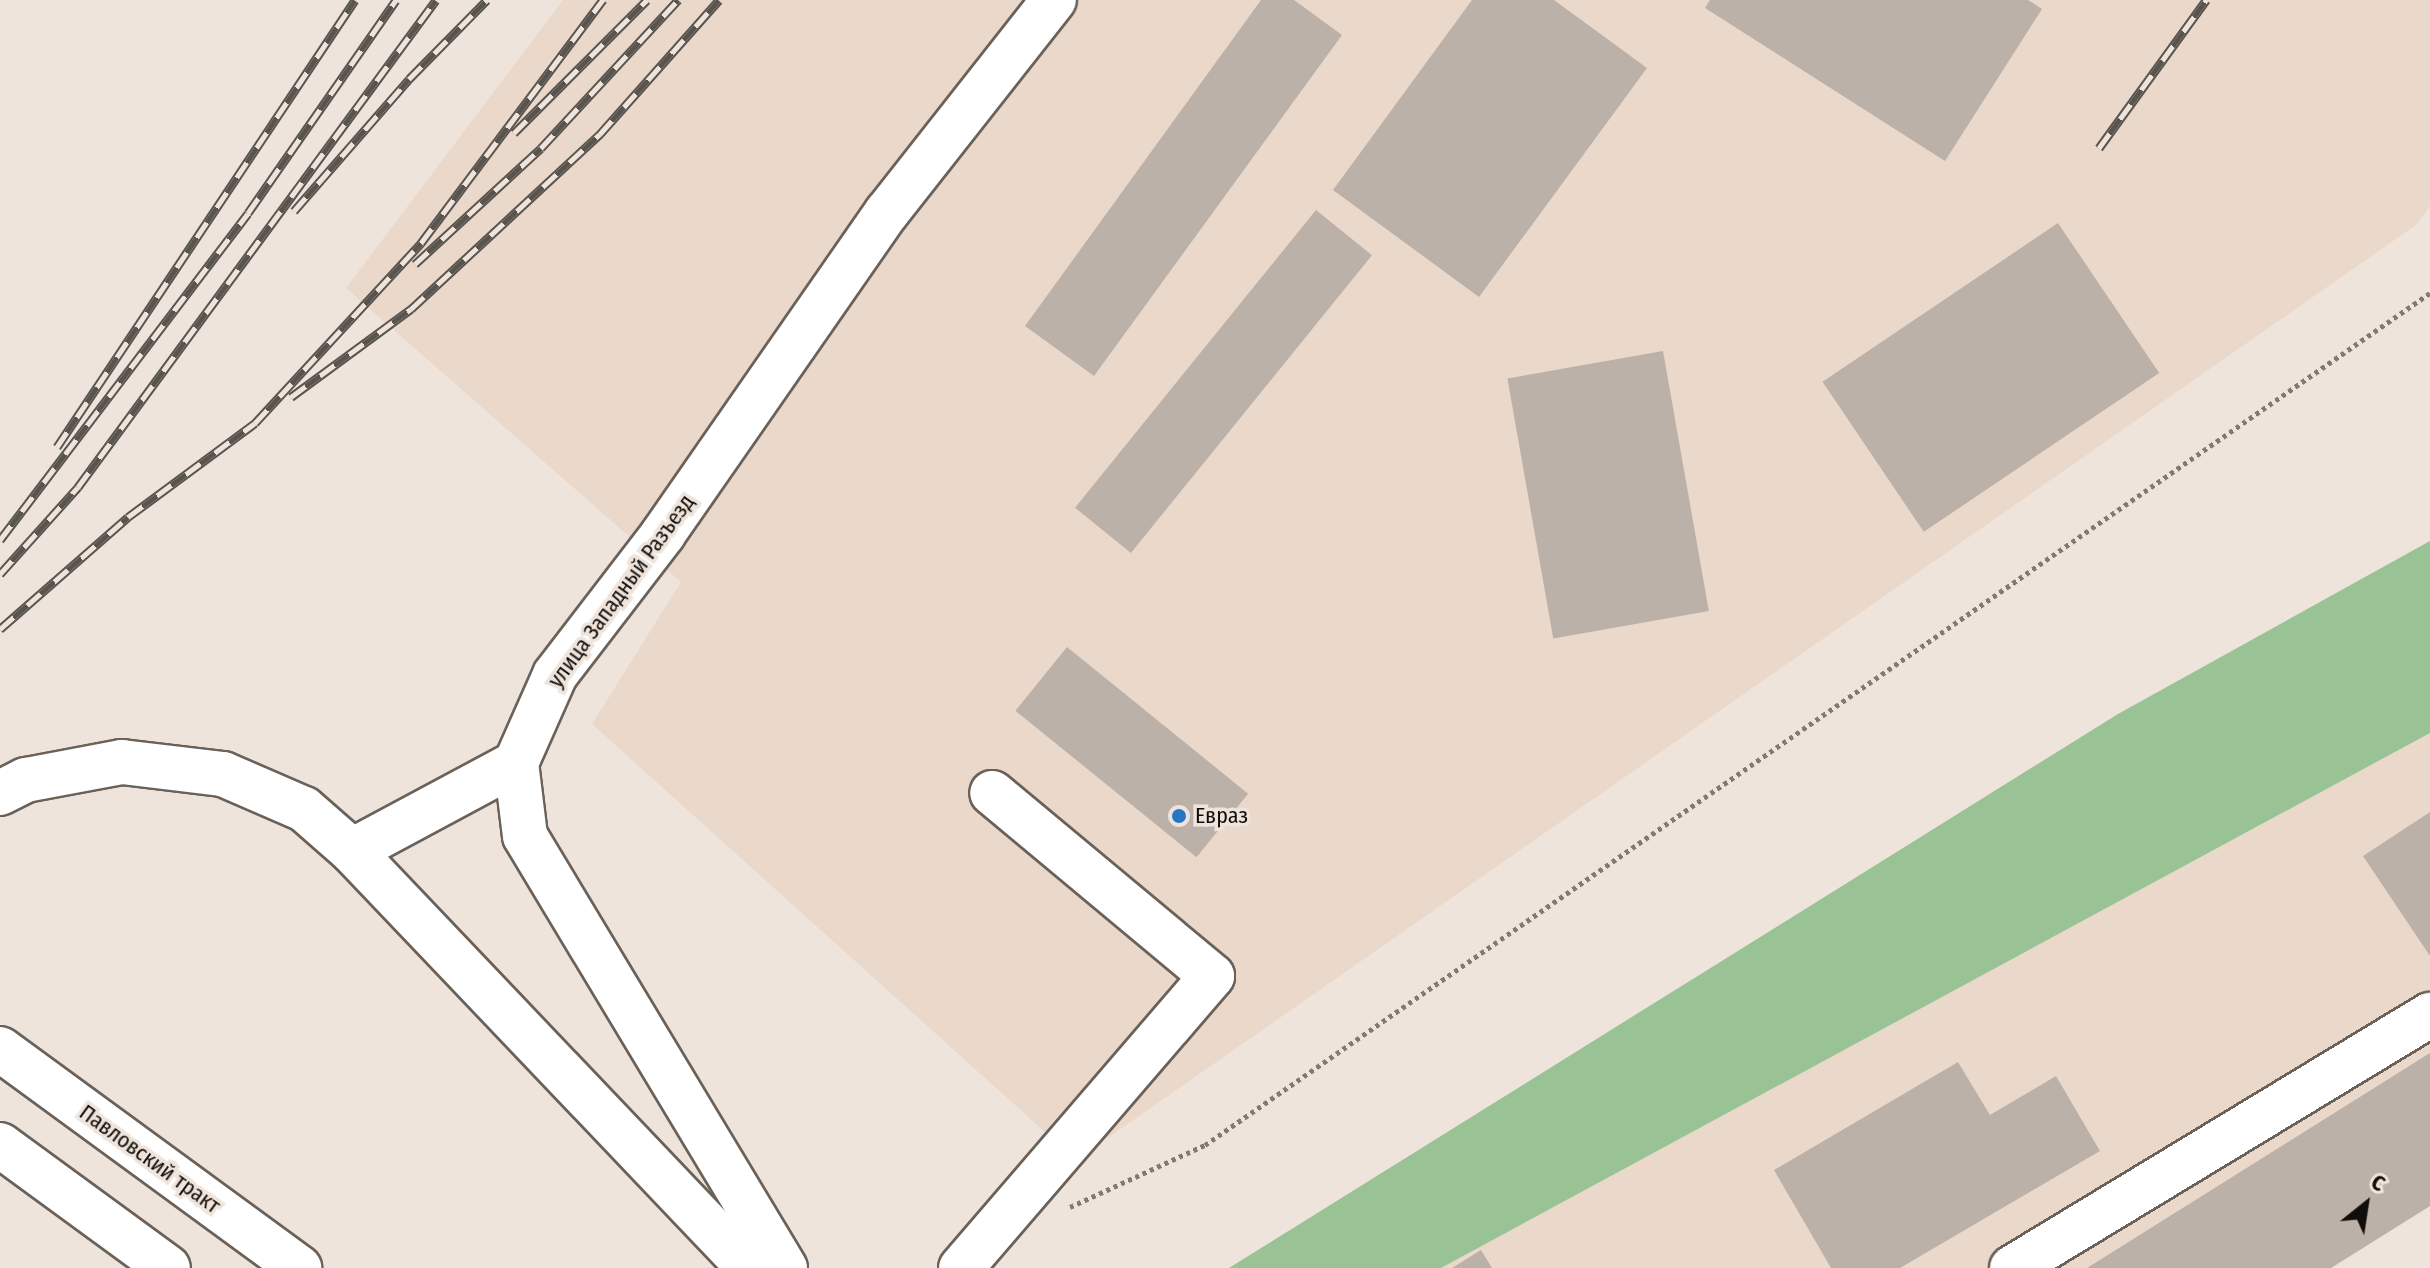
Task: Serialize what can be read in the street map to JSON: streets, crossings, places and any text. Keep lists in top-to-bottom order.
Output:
{
  "streets": {
    "main road": ["улица Западный Разъезд", "Павловский тракт"]
  },
  "places": ["Евраз"],
  "north": "top right"
}
